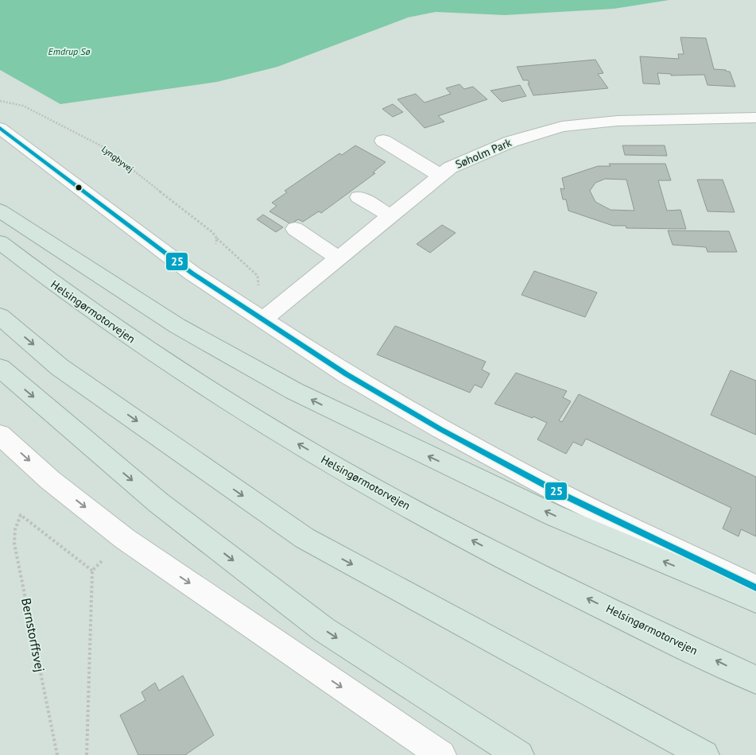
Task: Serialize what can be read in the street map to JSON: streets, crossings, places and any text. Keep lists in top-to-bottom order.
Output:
{
  "streets": {
    "highway": ["Helsingørmotorvejen"],
    "street": ["Søholm Park"],
    "path": ["Lyngbyvej", "Bernstorffsvej"]
  },
  "water": ["Emdrup Sø"],
  "lines": ["transit line 25"]
}
